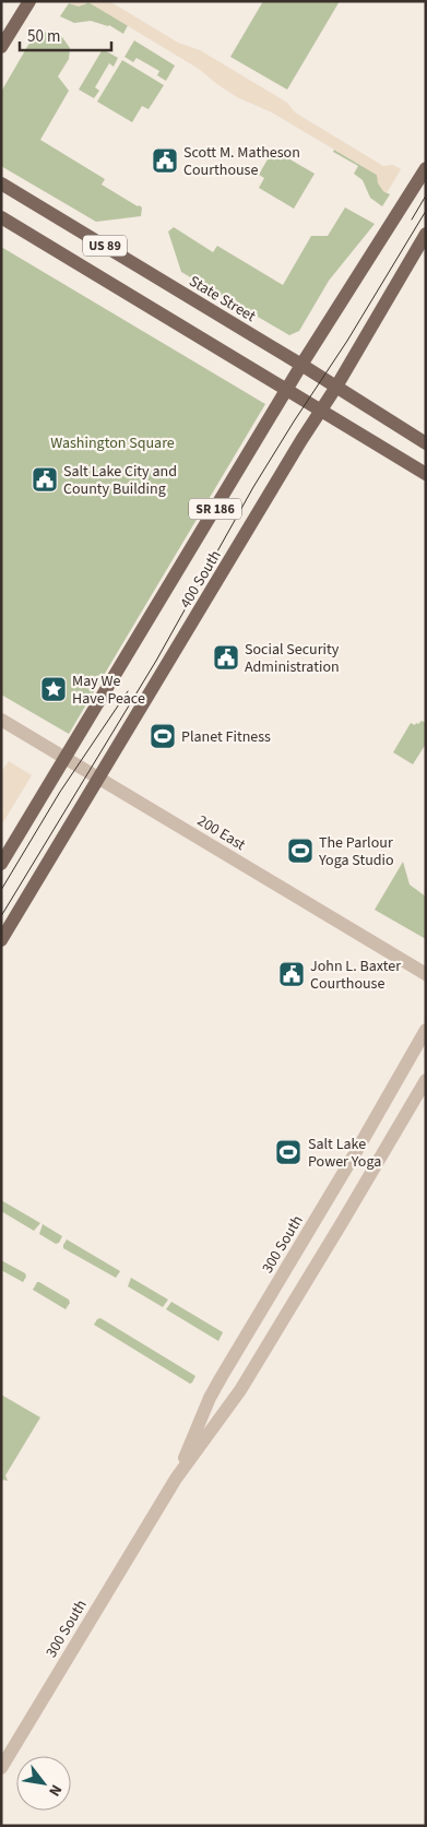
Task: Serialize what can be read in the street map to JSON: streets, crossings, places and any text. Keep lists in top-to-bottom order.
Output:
{
  "streets": {
    "main road": [
      "US 89",
      "State Street",
      "SR 186",
      "400 South"
    ],
    "street": ["200 East", "300 South"]
  },
  "crossings": [
    ["US 89", "400 South"],
    ["State Street", "400 South"],
    ["400 South", "200 East"]
  ],
  "parks": ["Washington Square"],
  "places": {
    "public building": [
      "Scott M. Matheson Courthouse",
      "Salt Lake City and County Building",
      "Social Security Administration",
      "John L. Baxter Courthouse"
    ],
    "place": ["May We Have Peace"],
    "sports": ["Planet Fitness", "The Parlour Yoga Studio", "Salt Lake Power Yoga"]
  },
  "scale_bar": "50 m",
  "north": "bottom right"
}
